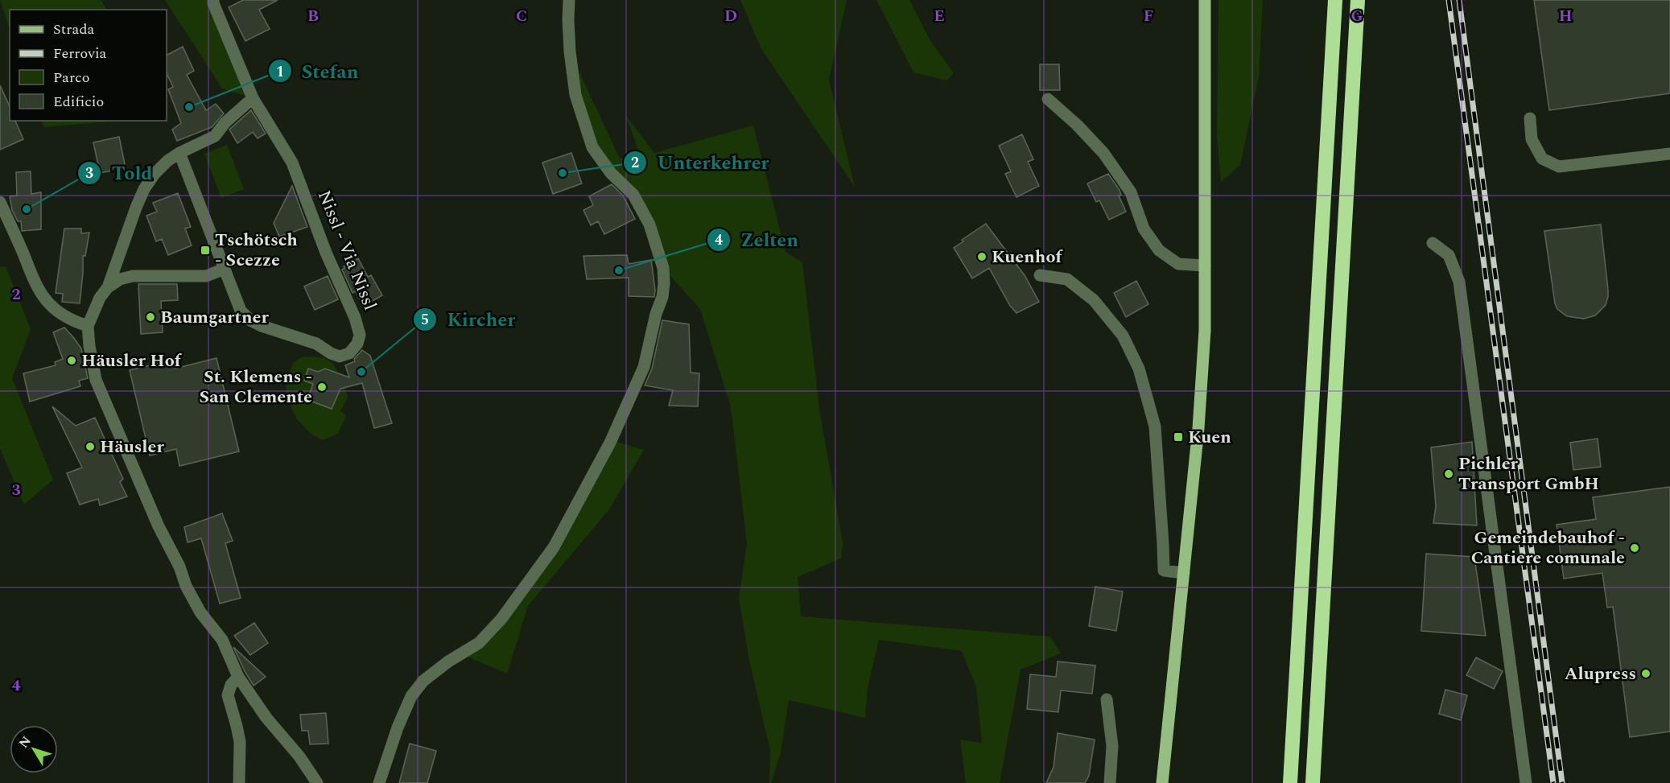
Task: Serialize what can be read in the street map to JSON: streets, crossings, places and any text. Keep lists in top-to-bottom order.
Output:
{
  "streets": {
    "street": ["Nissl - Via Nissl"]
  },
  "places": {
    "other": [
      "Stefan",
      "Unterkehrer",
      "Told",
      "Kuenhof",
      "Zelten",
      "Baumgartner",
      "Häusler Hof",
      "Kircher",
      "St. Klemens - San Clemente",
      "Häusler",
      "Pichler Transport GmbH",
      "Gemeindebauhof - Cantiere comunale",
      "Alupress"
    ],
    "transit": ["Tschötsch - Scezze", "Kuen"]
  },
  "legend": [
    "Strada",
    "Ferrovia",
    "Parco",
    "Edificio"
  ],
  "north": "top left",
  "grid": {
    "columns": [
      "B",
      "C",
      "D",
      "E",
      "F",
      "G",
      "H"
    ],
    "rows": ["2", "3", "4"]
  }
}
